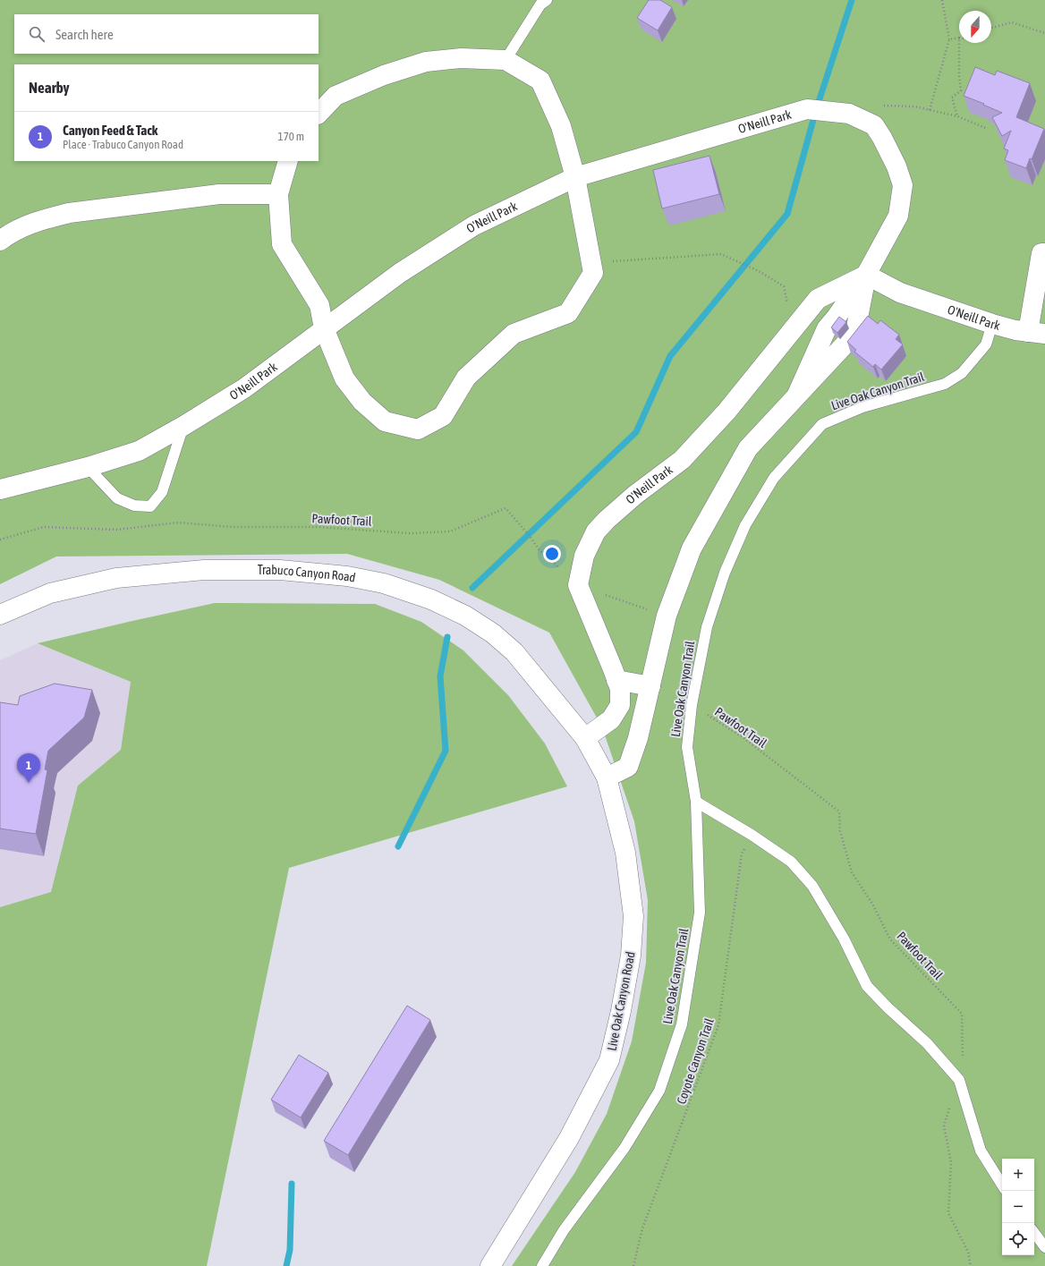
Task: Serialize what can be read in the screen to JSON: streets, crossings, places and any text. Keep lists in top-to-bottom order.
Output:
{
  "streets": {
    "street": ["O'Neill Park", "Trabuco Canyon Road", "Live Oak Canyon Road"],
    "lane": ["Live Oak Canyon Trail"],
    "path": ["Pawfoot Trail", "Coyote Canyon Trail"]
  },
  "crossings": [
    ["O'Neill Park", "Live Oak Canyon Trail"],
    ["O'Neill Park", "Pawfoot Trail"],
    ["O'Neill Park", "Live Oak Canyon Road"],
    ["Live Oak Canyon Trail", "Pawfoot Trail"],
    ["Trabuco Canyon Road", "Live Oak Canyon Road"]
  ],
  "north": "bottom",
  "page": {
    "search": "Search here",
    "heading": "Nearby",
    "list": [
      {
        "mark": "1",
        "name": "Canyon Feed & Tack",
        "note": "Place · Trabuco Canyon Road",
        "value": "170 m"
      }
    ],
    "pins": "1",
    "map_buttons": ["+", "−"]
  }
}
